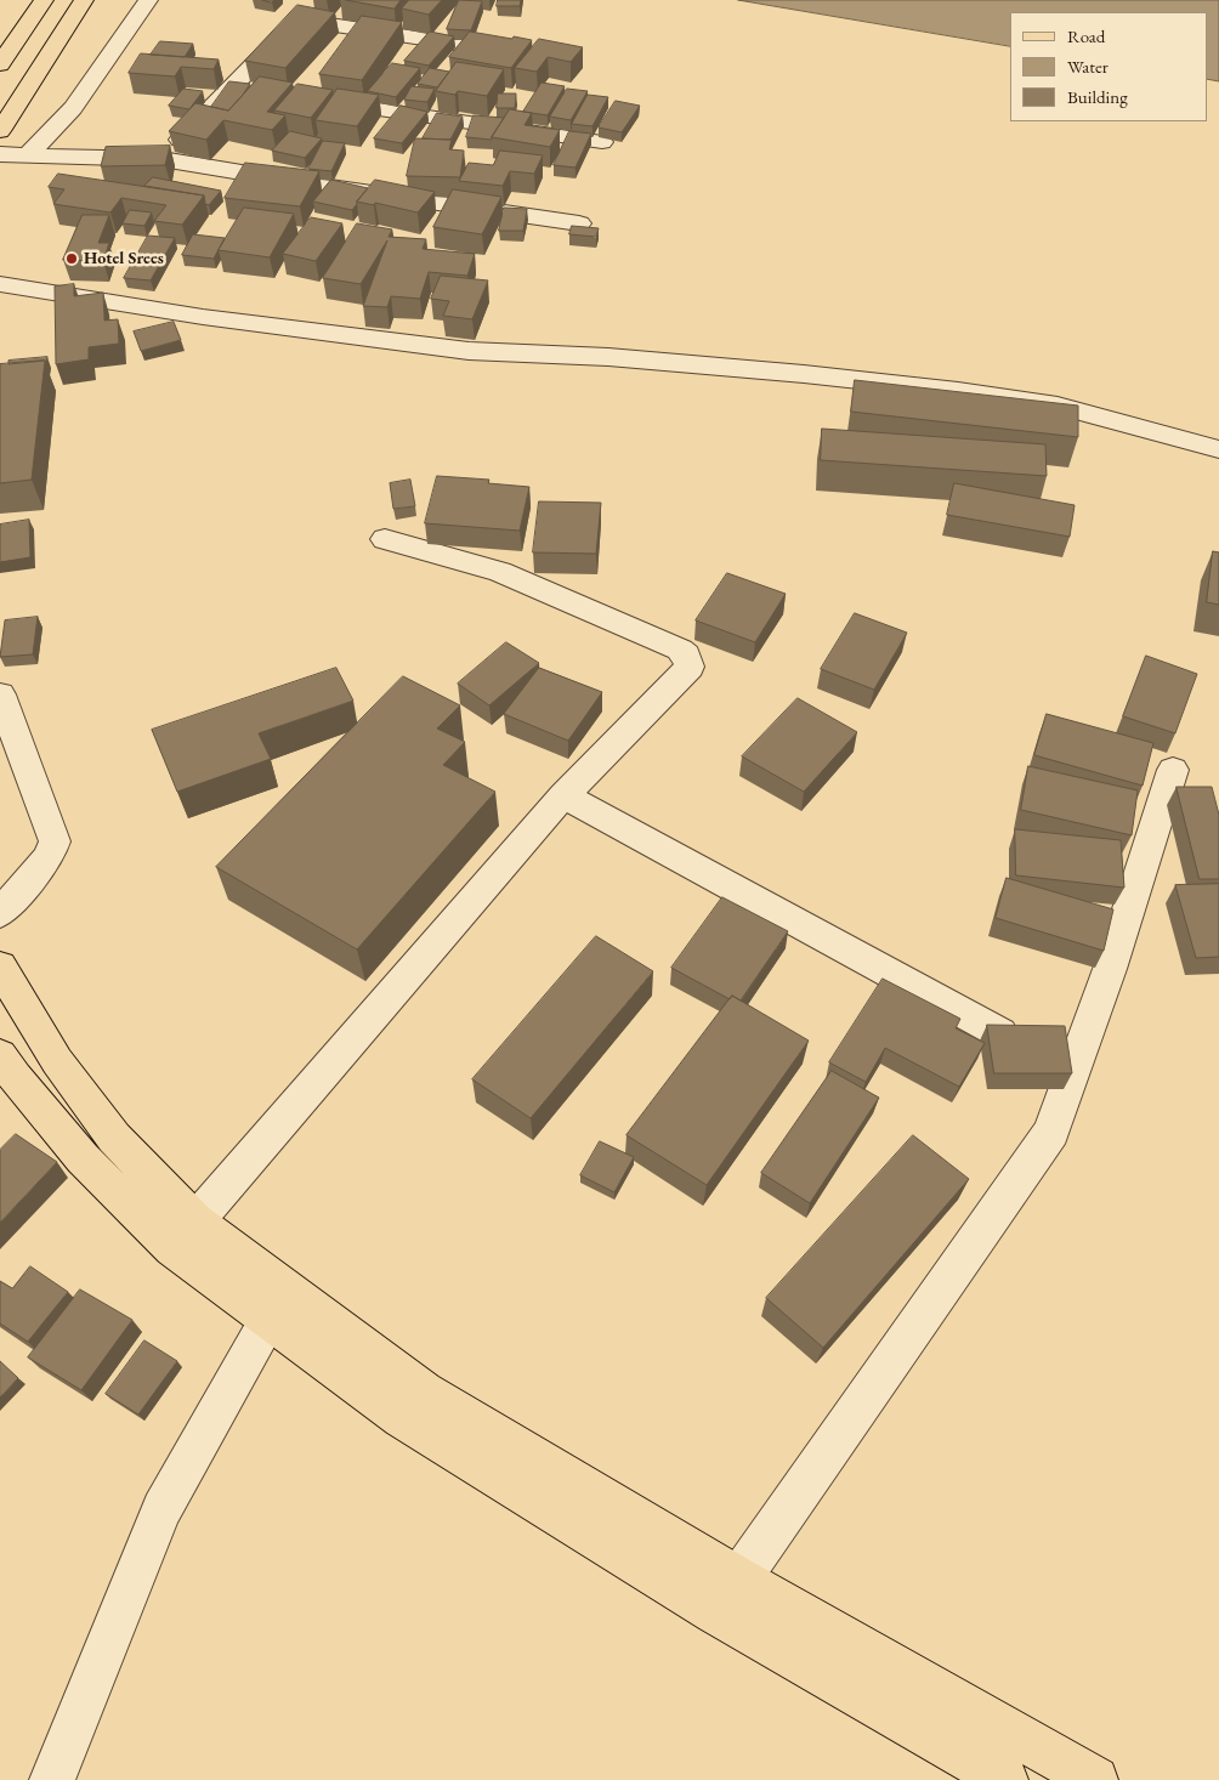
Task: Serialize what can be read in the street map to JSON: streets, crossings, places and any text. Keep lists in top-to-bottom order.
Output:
{
  "places": ["Hotel Srees"],
  "legend": ["Road", "Water", "Building"]
}
